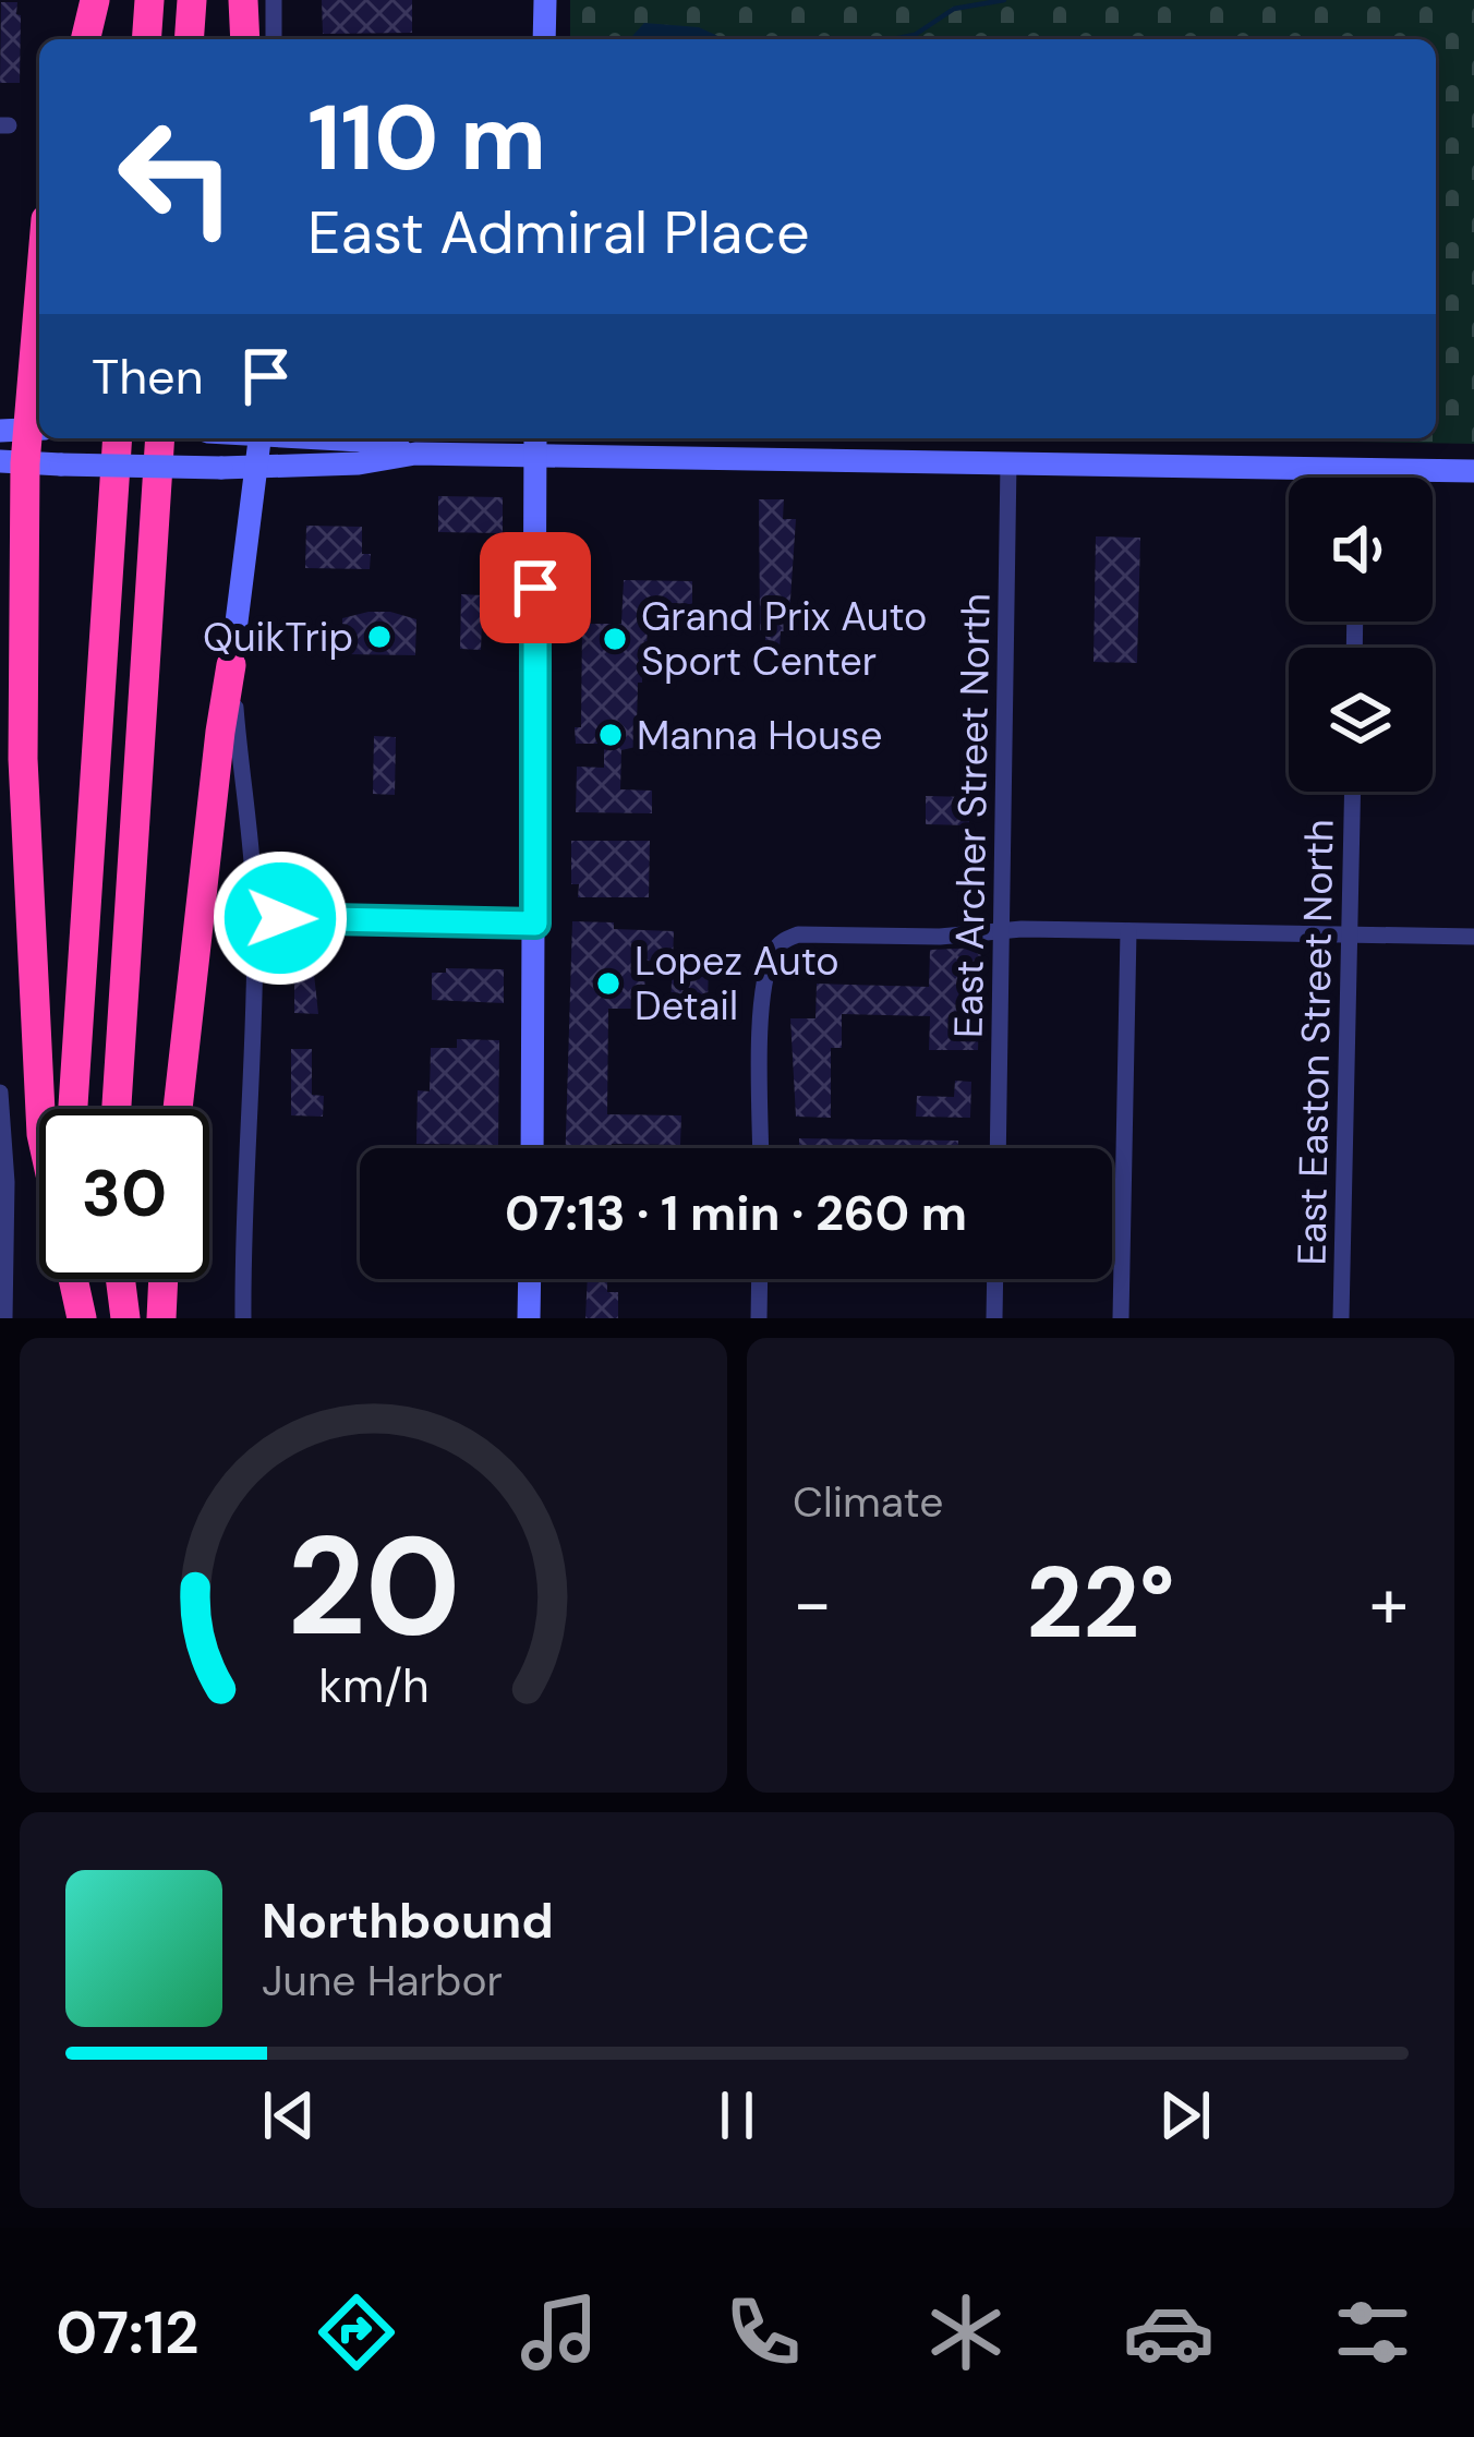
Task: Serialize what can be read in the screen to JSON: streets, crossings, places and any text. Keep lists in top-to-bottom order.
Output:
{
  "streets": {
    "street": ["East Archer Street North", "East Easton Street North"]
  },
  "places": [
    "QuikTrip",
    "Grand Prix Auto Sport Center",
    "Manna House",
    "Lopez Auto Detail"
  ],
  "page": {
    "turn": ["110 m", "East Admiral Place"],
    "then": "Then",
    "limit": "30",
    "trip": "07:13 · 1 min · 260 m",
    "tile": "Climate",
    "heat": ["−", "22°", "+"],
    "song": ["Northbound", "June Harbor"],
    "tabs": "07:12",
    "gauge": ["20", "km/h"]
  }
}
